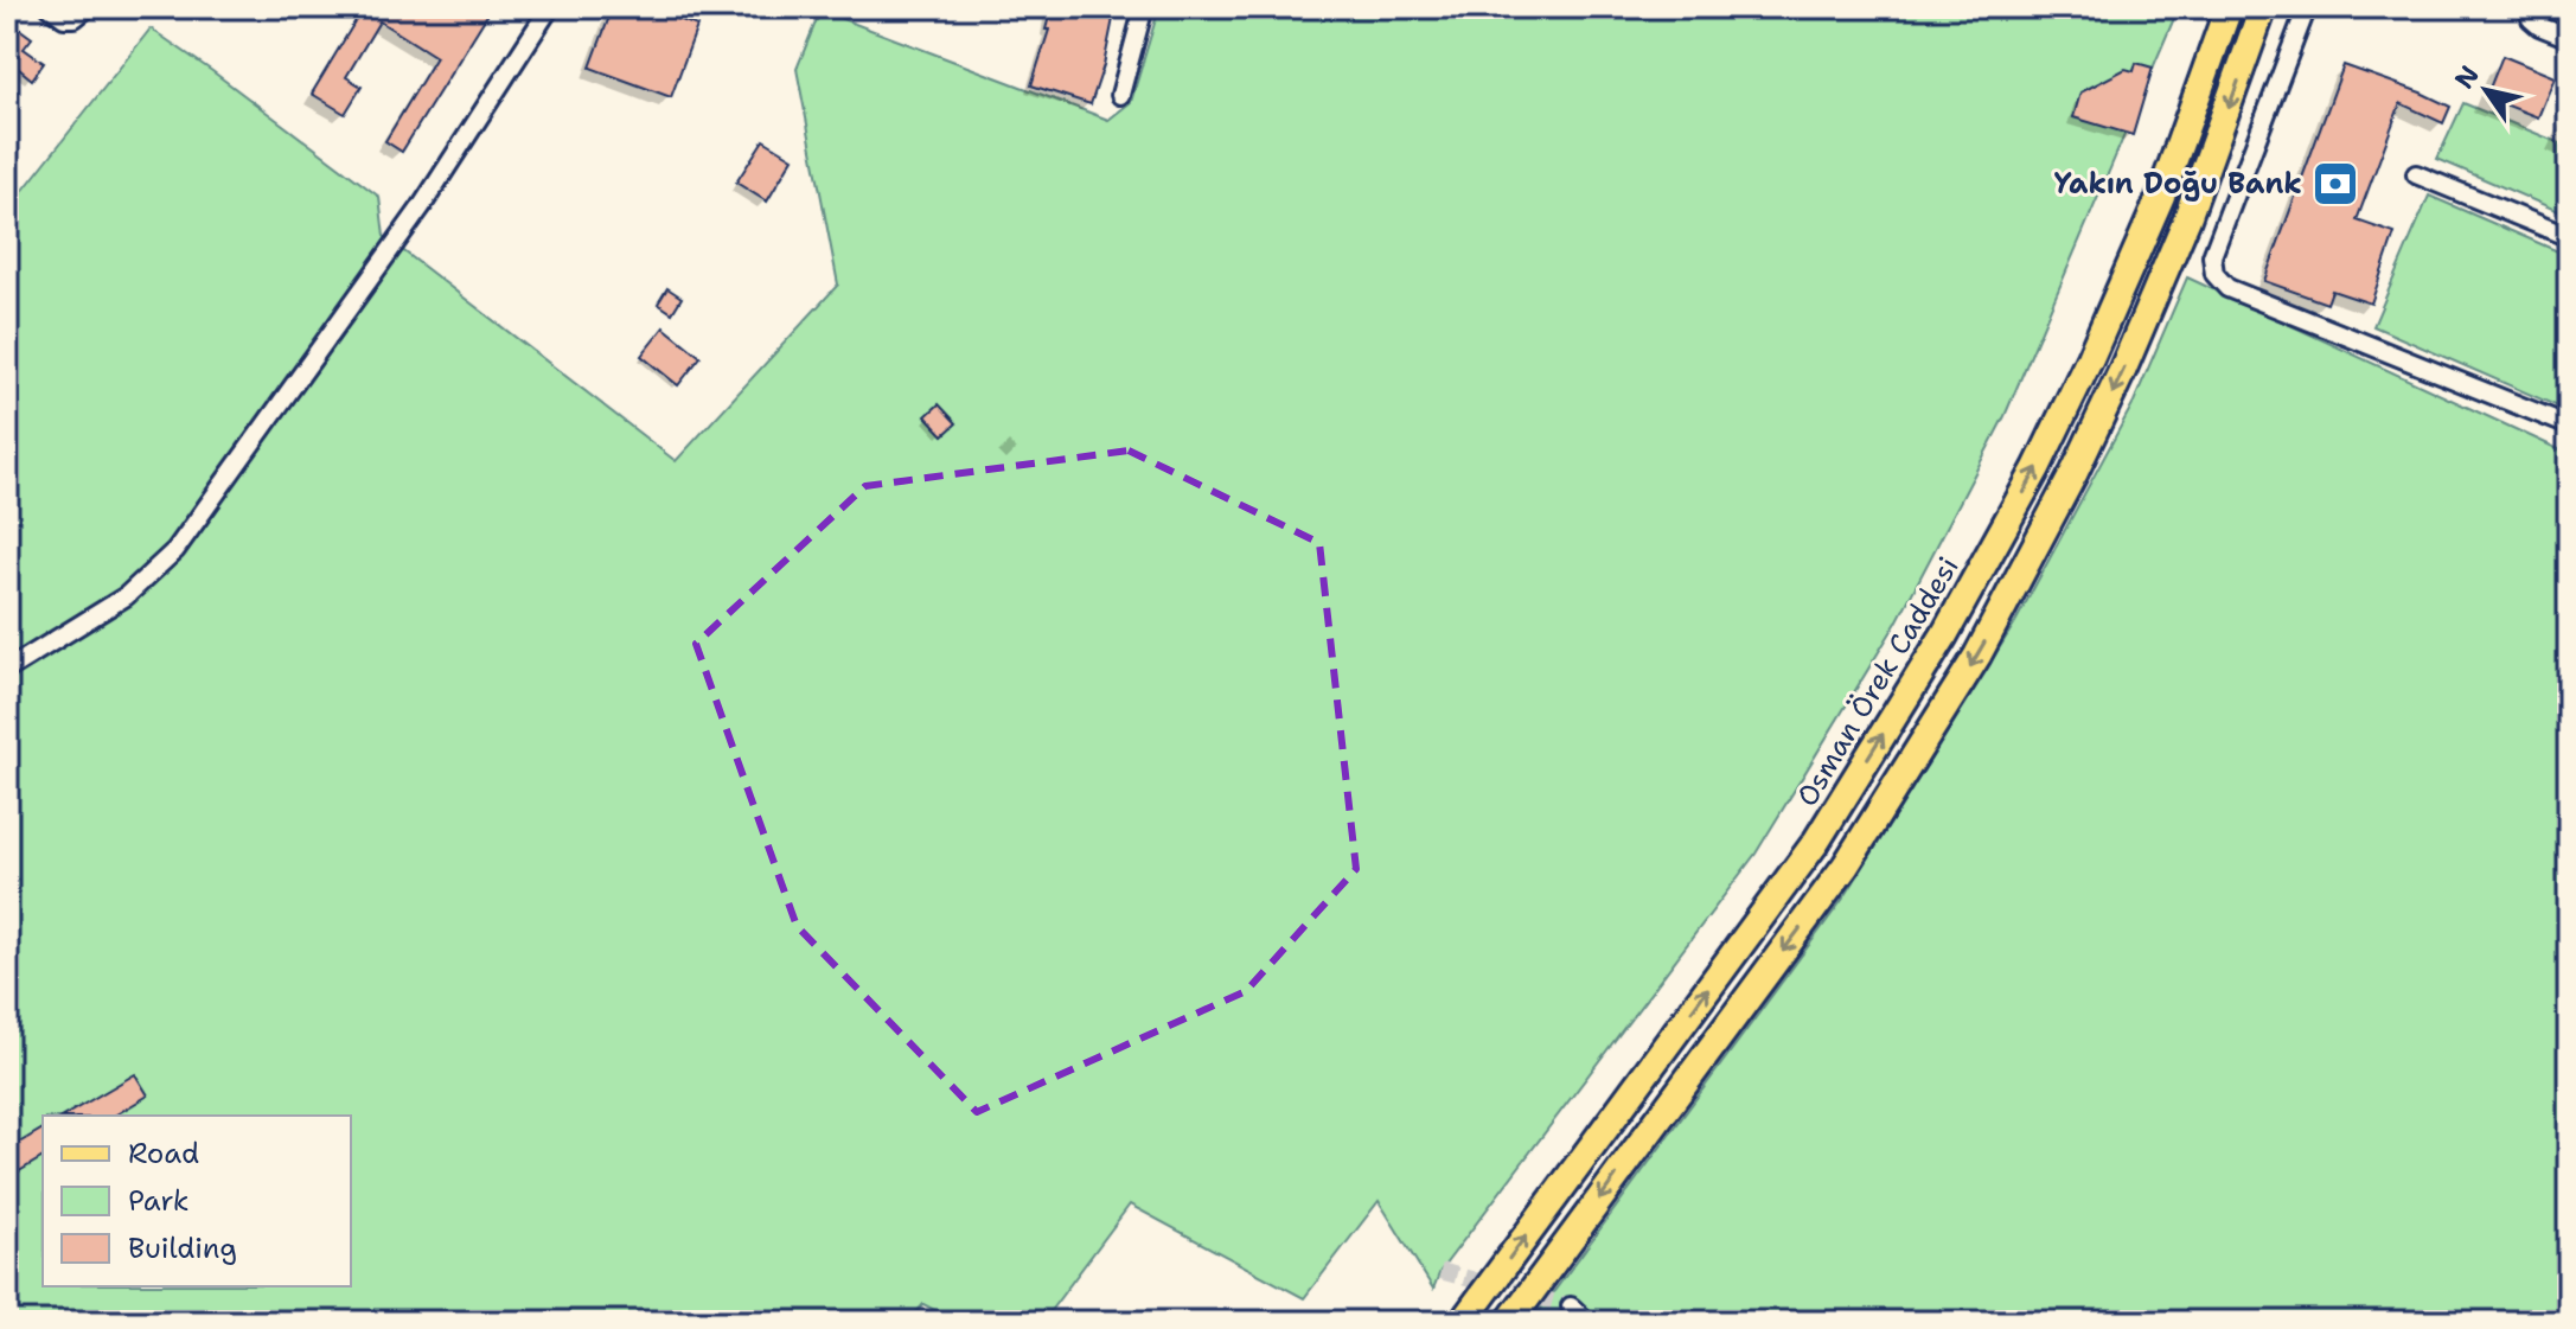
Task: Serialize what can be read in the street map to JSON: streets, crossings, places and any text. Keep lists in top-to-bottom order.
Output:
{
  "streets": {
    "main road": ["Osman Örek Caddesi"]
  },
  "places": {
    "bank": ["Yakın Doğu Bank"]
  },
  "legend": ["Road", "Park", "Building"],
  "north": "top left"
}
